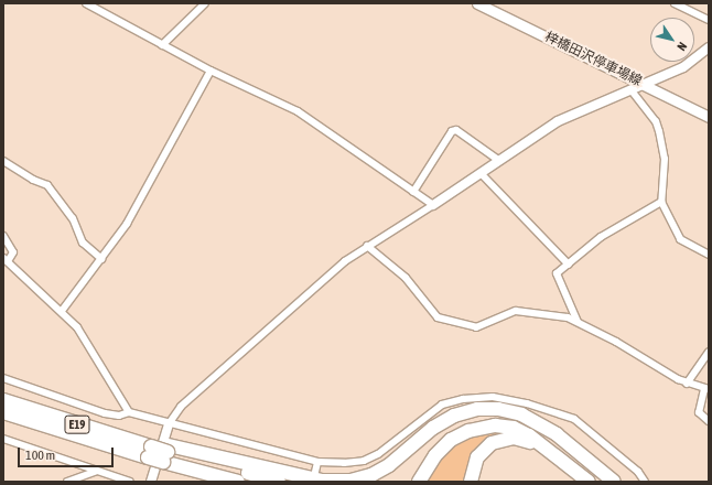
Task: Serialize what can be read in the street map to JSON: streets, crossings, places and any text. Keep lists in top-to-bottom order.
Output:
{
  "streets": {
    "highway": ["E19"],
    "main road": ["梓橋田沢停車場線"]
  },
  "scale_bar": "100 m",
  "north": "bottom right"
}
